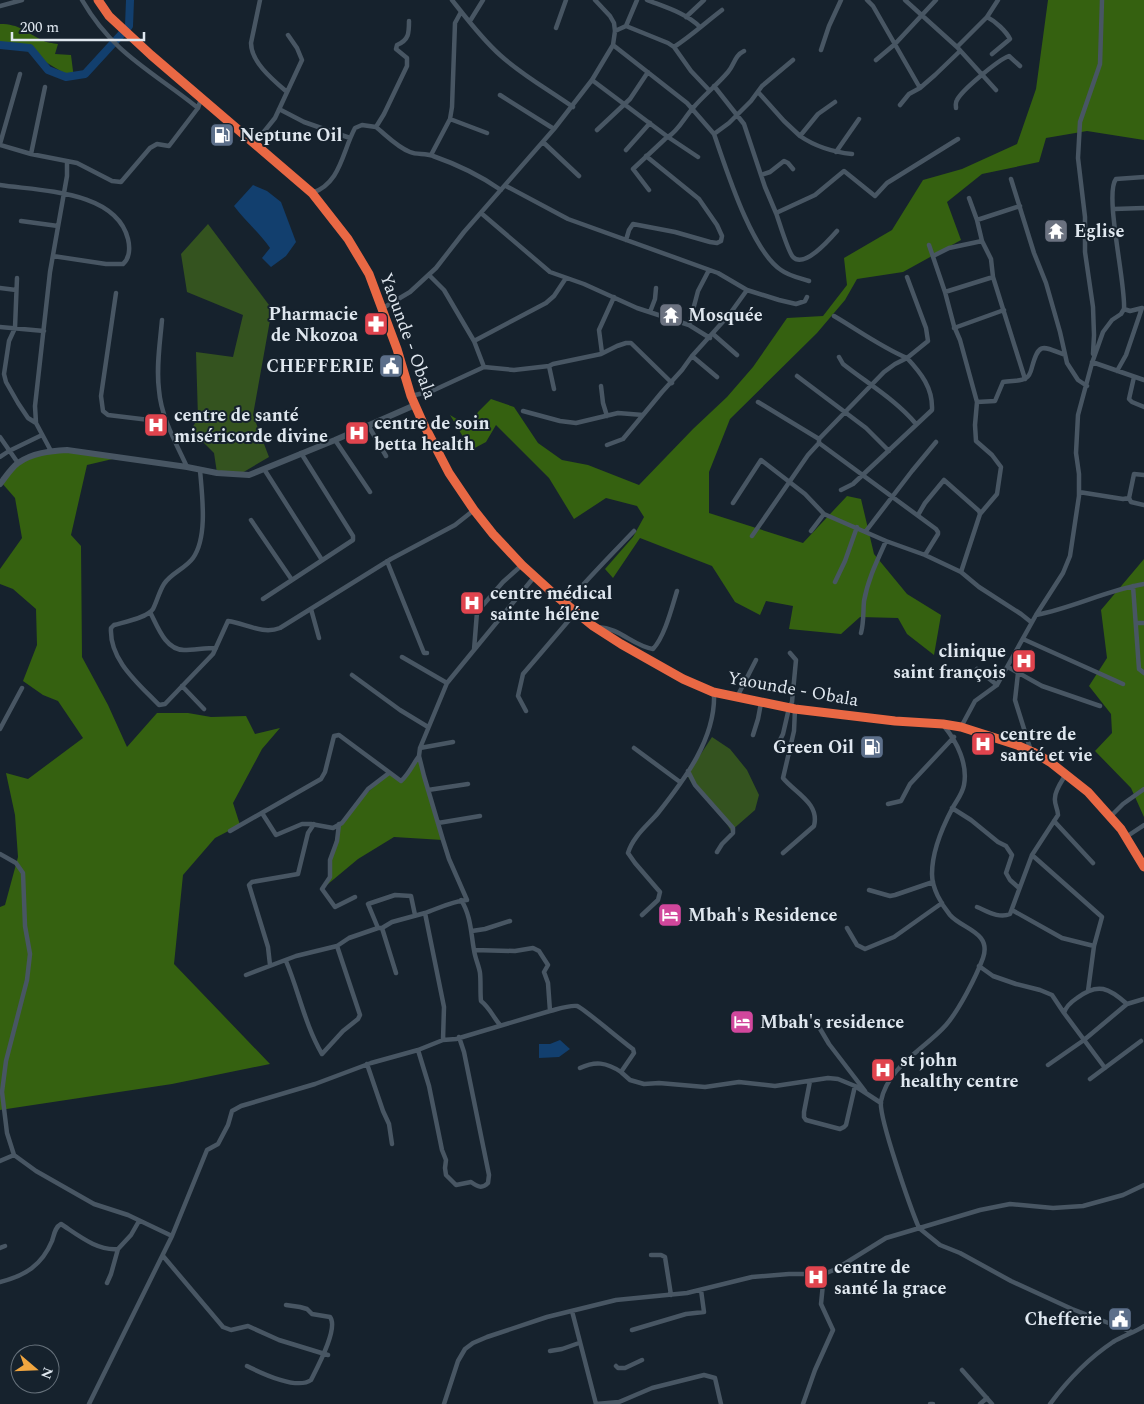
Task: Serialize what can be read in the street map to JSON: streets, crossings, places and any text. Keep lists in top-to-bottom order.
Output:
{
  "streets": {
    "highway": ["Yaounde - Obala"]
  },
  "places": {
    "fuel station": ["Neptune Oil", "Green Oil"],
    "temple": ["Eglise", "Mosquée"],
    "pharmacy": ["Pharmacie de Nkozoa"],
    "public building": ["CHEFFERIE", "Chefferie"],
    "hospital": [
      "centre de santé miséricorde divine",
      "centre de soin betta health",
      "centre médical sainte héléne",
      "clinique saint françois",
      "centre de santé et vie",
      "st john healthy centre",
      "centre de santé la grace"
    ],
    "hotel": ["Mbah's Residence", "Mbah's residence"]
  },
  "scale_bar": "200 m",
  "north": "right"
}
